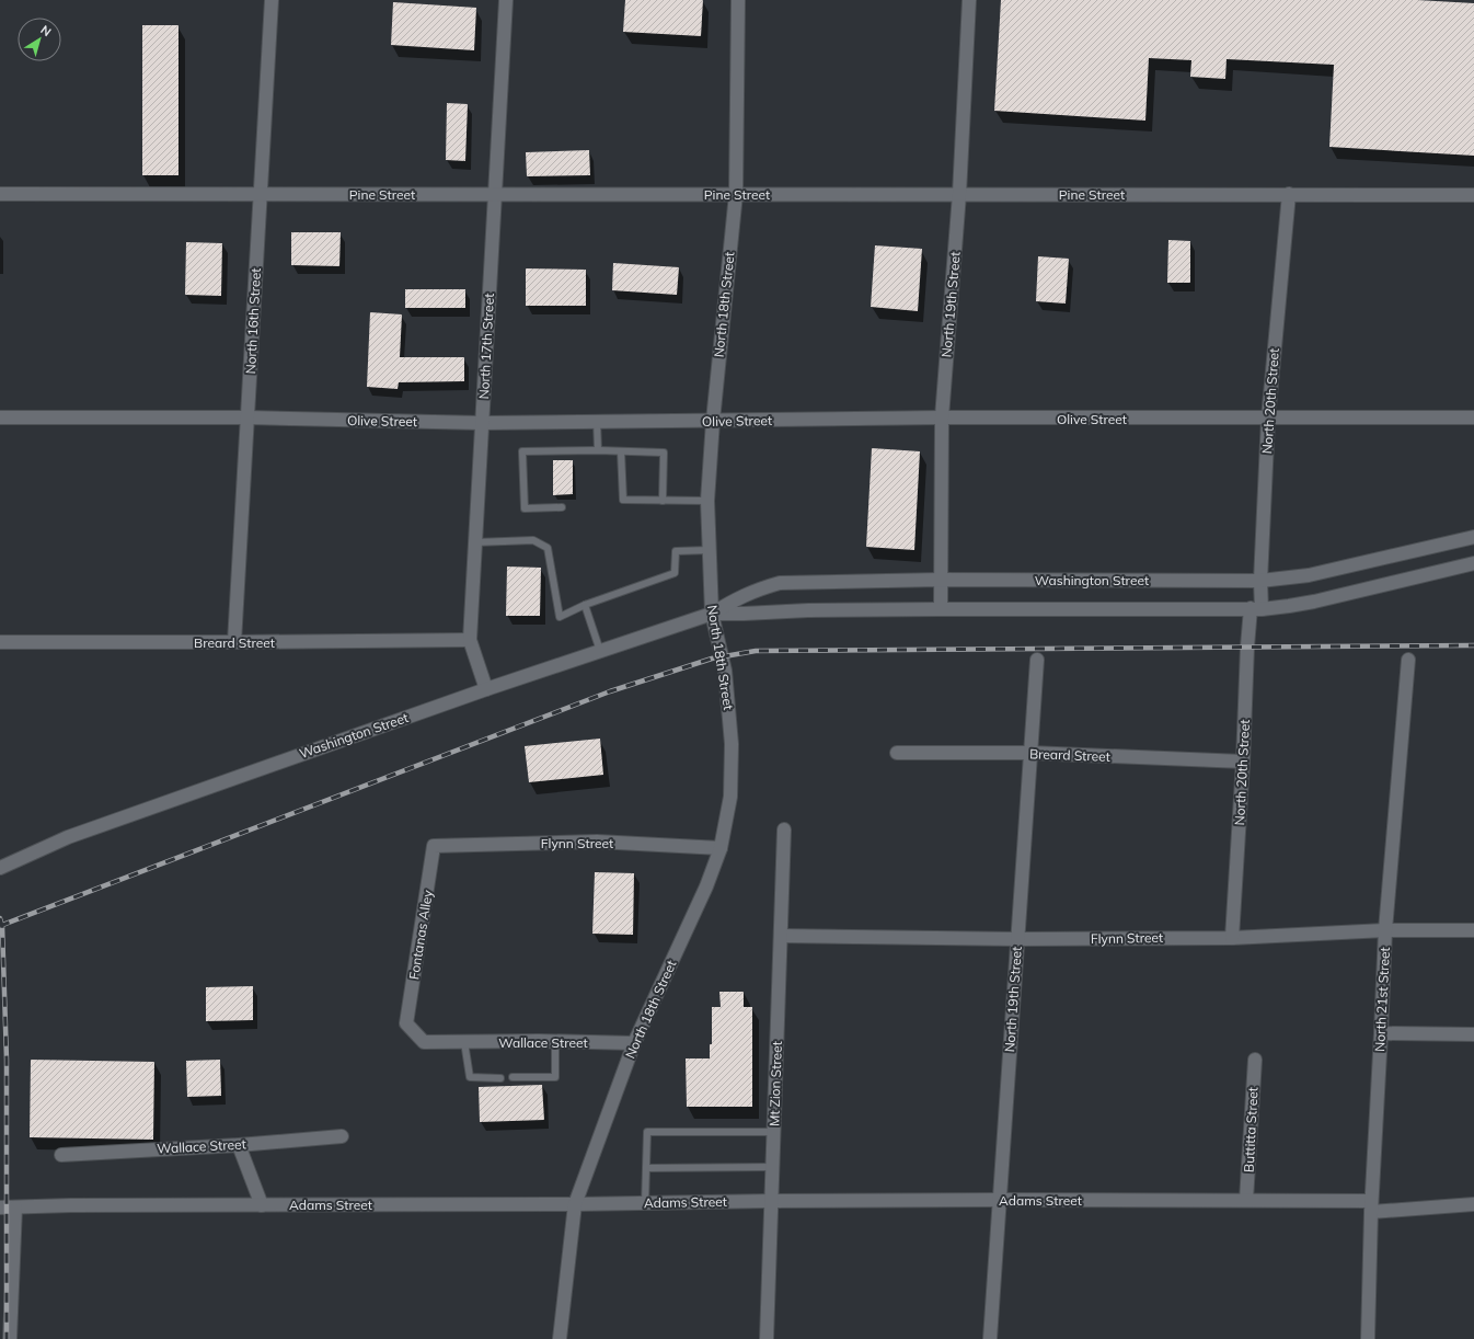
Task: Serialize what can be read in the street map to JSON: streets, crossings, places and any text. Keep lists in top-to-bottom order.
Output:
{
  "streets": {
    "street": [
      "Pine Street",
      "North 18th Street",
      "North 19th Street",
      "North 16th Street",
      "North 17th Street",
      "North 20th Street",
      "Olive Street",
      "Washington Street",
      "Breard Street",
      "Flynn Street",
      "Fontanas Alley",
      "North 21st Street",
      "Wallace Street",
      "Mt Zion Street",
      "Buttitta Street",
      "Adams Street"
    ]
  },
  "crossings": [
    ["Pine Street", "North 18th Street"],
    ["Pine Street", "North 19th Street"],
    ["Pine Street", "North 16th Street"],
    ["Pine Street", "North 17th Street"],
    ["Pine Street", "North 20th Street"],
    ["North 18th Street", "Olive Street"],
    ["North 18th Street", "Washington Street"],
    ["North 18th Street", "Flynn Street"],
    ["North 18th Street", "Wallace Street"],
    ["North 18th Street", "Adams Street"],
    ["North 19th Street", "Olive Street"],
    ["North 19th Street", "Washington Street"],
    ["North 19th Street", "Breard Street"],
    ["North 19th Street", "Flynn Street"],
    ["North 19th Street", "Adams Street"],
    ["North 16th Street", "Olive Street"],
    ["North 16th Street", "Breard Street"],
    ["North 17th Street", "Olive Street"],
    ["North 17th Street", "Washington Street"],
    ["North 17th Street", "Breard Street"],
    ["North 20th Street", "Olive Street"],
    ["North 20th Street", "Washington Street"],
    ["North 20th Street", "Breard Street"],
    ["North 20th Street", "Flynn Street"],
    ["Flynn Street", "Fontanas Alley"],
    ["Flynn Street", "North 21st Street"],
    ["Flynn Street", "Mt Zion Street"],
    ["Fontanas Alley", "Wallace Street"],
    ["North 21st Street", "Adams Street"],
    ["Mt Zion Street", "Adams Street"],
    ["Buttitta Street", "Adams Street"]
  ],
  "north": "top right"
}
